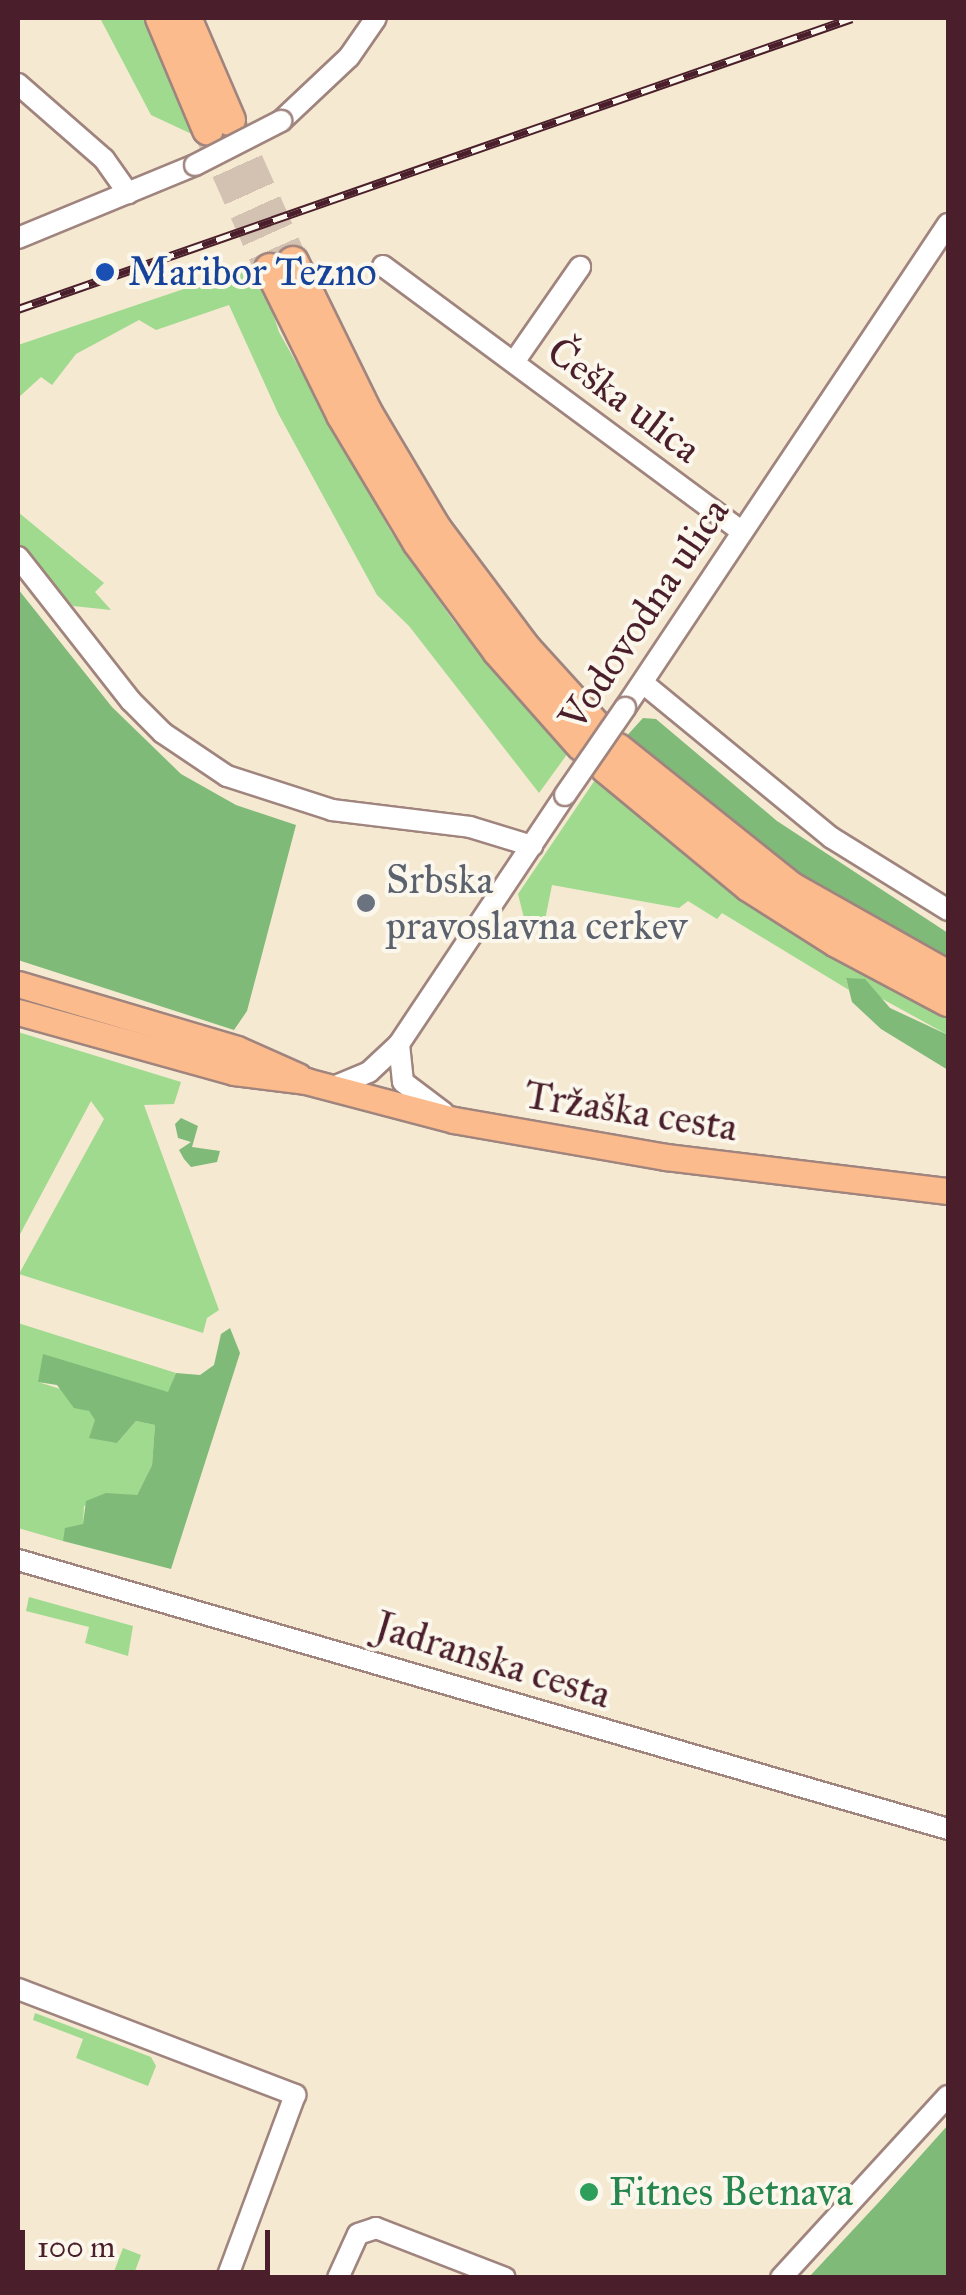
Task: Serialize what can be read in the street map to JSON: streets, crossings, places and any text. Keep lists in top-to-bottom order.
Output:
{
  "streets": {
    "main road": ["Tržaška cesta"],
    "street": ["Češka ulica", "Vodovodna ulica", "Jadranska cesta"]
  },
  "crossings": [
    ["Češka ulica", "Vodovodna ulica"],
    ["Vodovodna ulica", "Tržaška cesta"]
  ],
  "places": ["Maribor Tezno", "Srbska pravoslavna cerkev", "Fitnes Betnava"],
  "scale_bar": "100 m"
}
